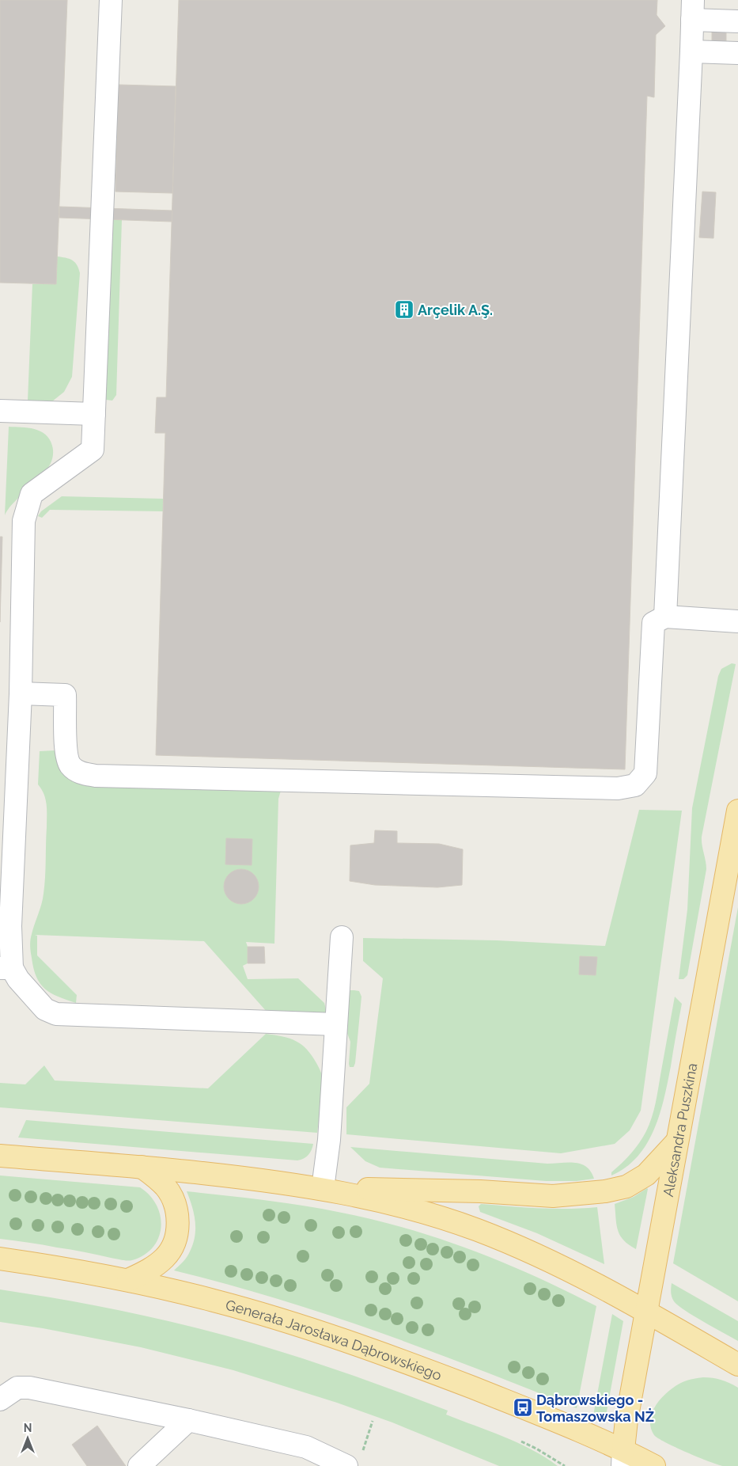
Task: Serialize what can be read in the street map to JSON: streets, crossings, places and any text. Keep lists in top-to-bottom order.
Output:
{
  "streets": {
    "main road": ["Aleksandra Puszkina", "Generała Jarosława Dąbrowskiego"]
  },
  "crossings": [
    ["Aleksandra Puszkina", "Generała Jarosława Dąbrowskiego"]
  ],
  "places": {
    "building": ["Arçelik A.Ş."],
    "bus stop": ["Dąbrowskiego - Tomaszowska NŻ"]
  },
  "north": "top"
}
